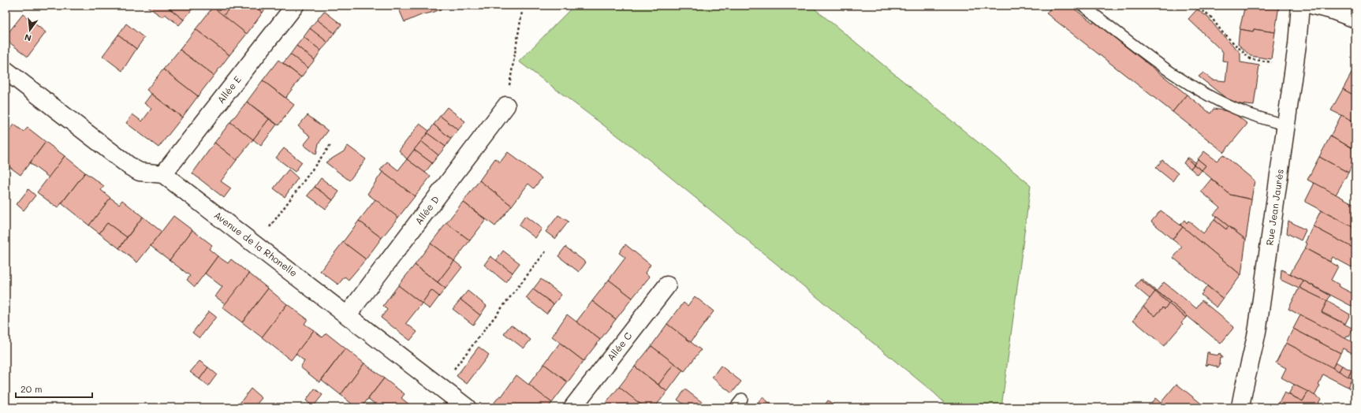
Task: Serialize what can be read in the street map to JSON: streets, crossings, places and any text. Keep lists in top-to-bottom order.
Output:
{
  "streets": {
    "street": [
      "Allée E",
      "Rue Jean Jaurès",
      "Allée D",
      "Avenue de la Rhonelle",
      "Allée C"
    ]
  },
  "crossings": [
    ["Allée E", "Avenue de la Rhonelle"],
    ["Allée D", "Avenue de la Rhonelle"]
  ],
  "scale_bar": "20 m",
  "north": "bottom"
}
